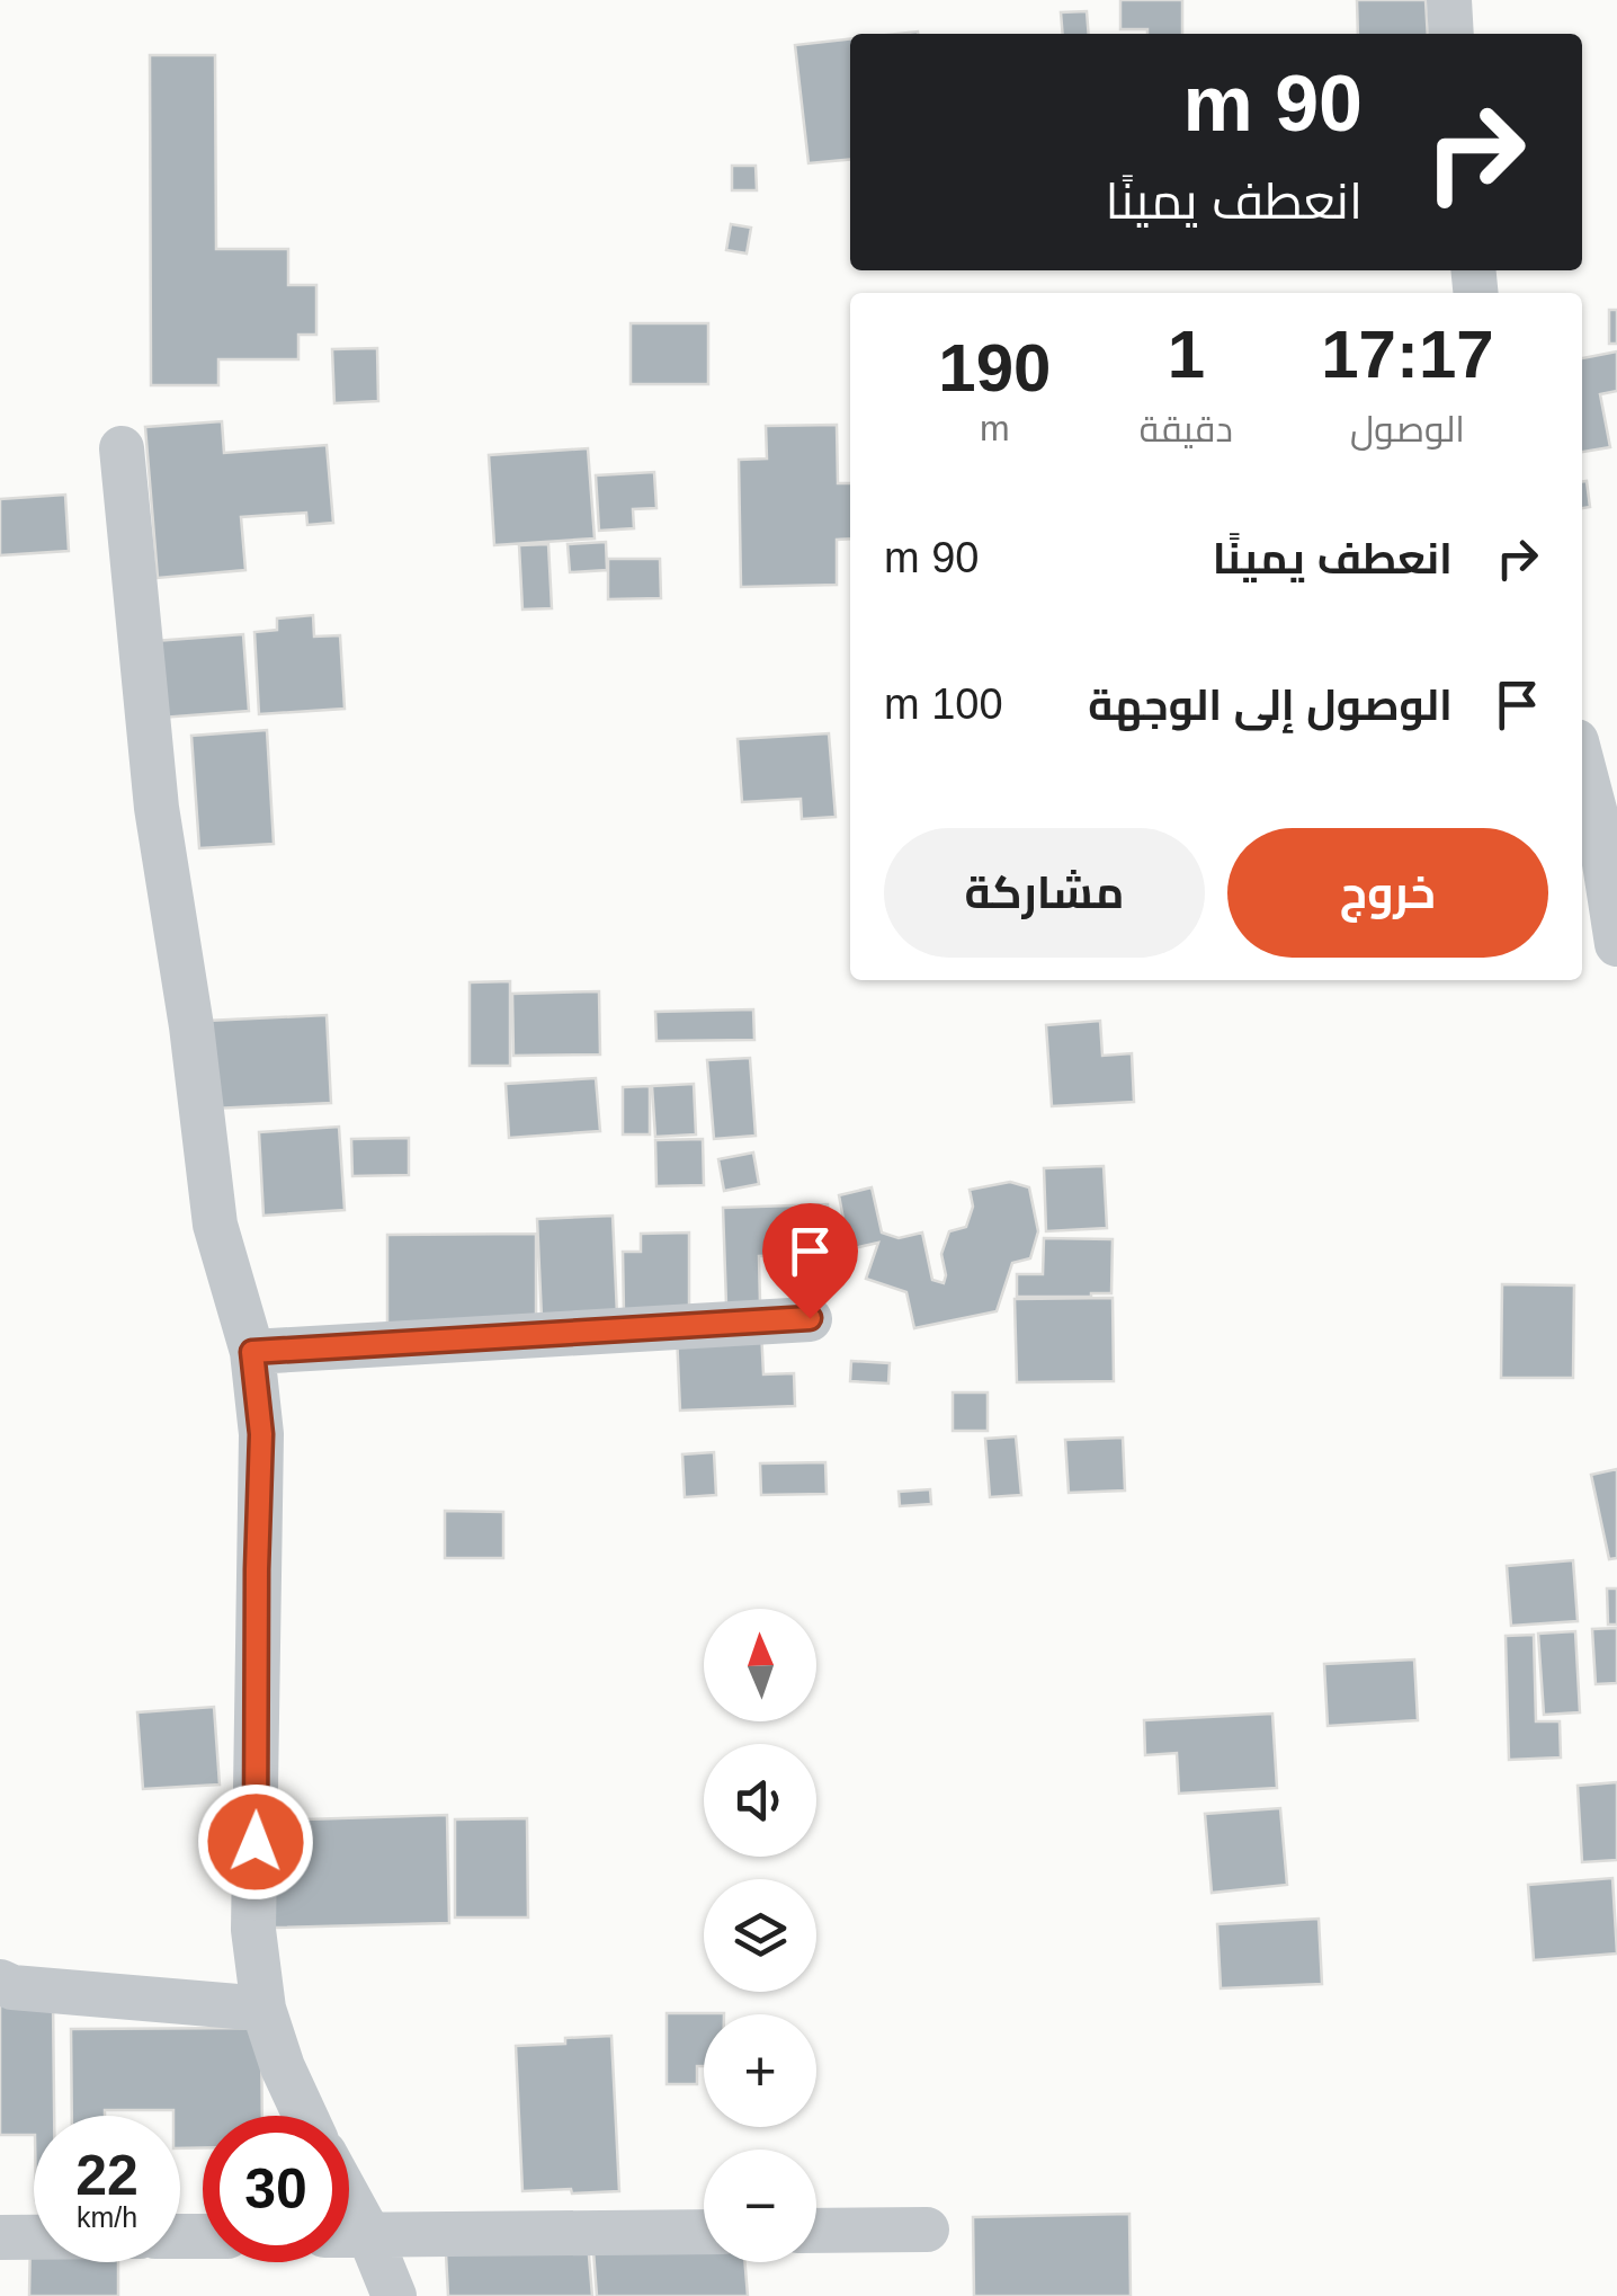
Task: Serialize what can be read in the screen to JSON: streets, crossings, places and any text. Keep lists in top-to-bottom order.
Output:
{
  "north": "top",
  "page": {
    "turn": ["90 m", "انعطف يمينًا"],
    "eta": [
      "17:17",
      "الوصول",
      "1",
      "دقيقة",
      "190",
      "m"
    ],
    "list": [
      {
        "name": "انعطف يمينًا",
        "value": "90 m"
      },
      {
        "name": "الوصول إلى الوجهة",
        "value": "100 m"
      }
    ],
    "buttons": ["خروج", "مشاركة"],
    "map_buttons": ["+", "−"],
    "speed": "22 km/h",
    "limit": "30"
  }
}
